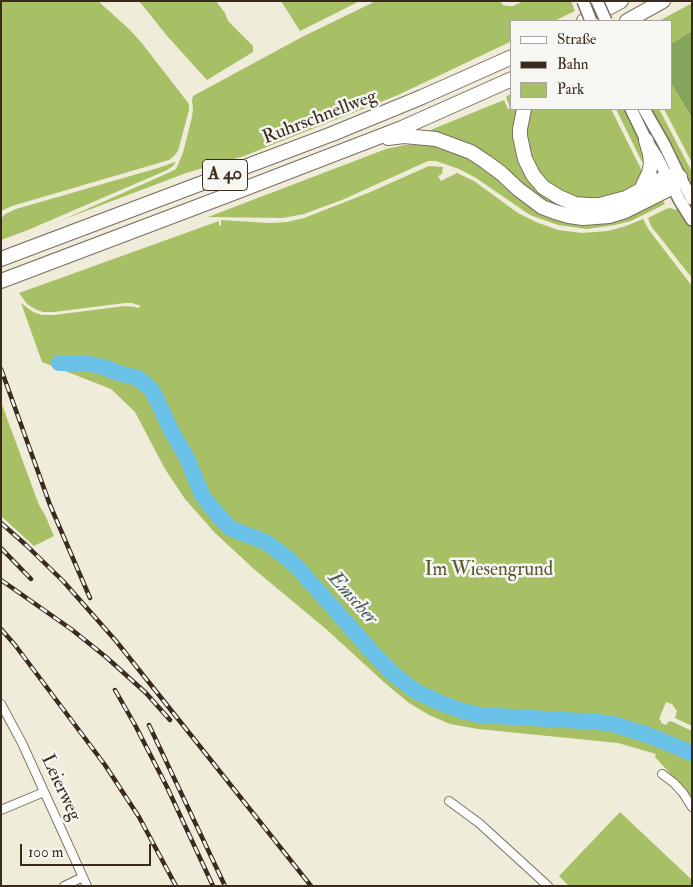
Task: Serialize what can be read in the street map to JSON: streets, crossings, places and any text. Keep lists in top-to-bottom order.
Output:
{
  "streets": {
    "highway": ["Ruhrschnellweg", "A 40"],
    "street": ["Leierweg"]
  },
  "water": ["Emscher"],
  "parks": ["Im Wiesengrund"],
  "legend": ["Straße", "Bahn", "Park"],
  "scale_bar": "100 m"
}
